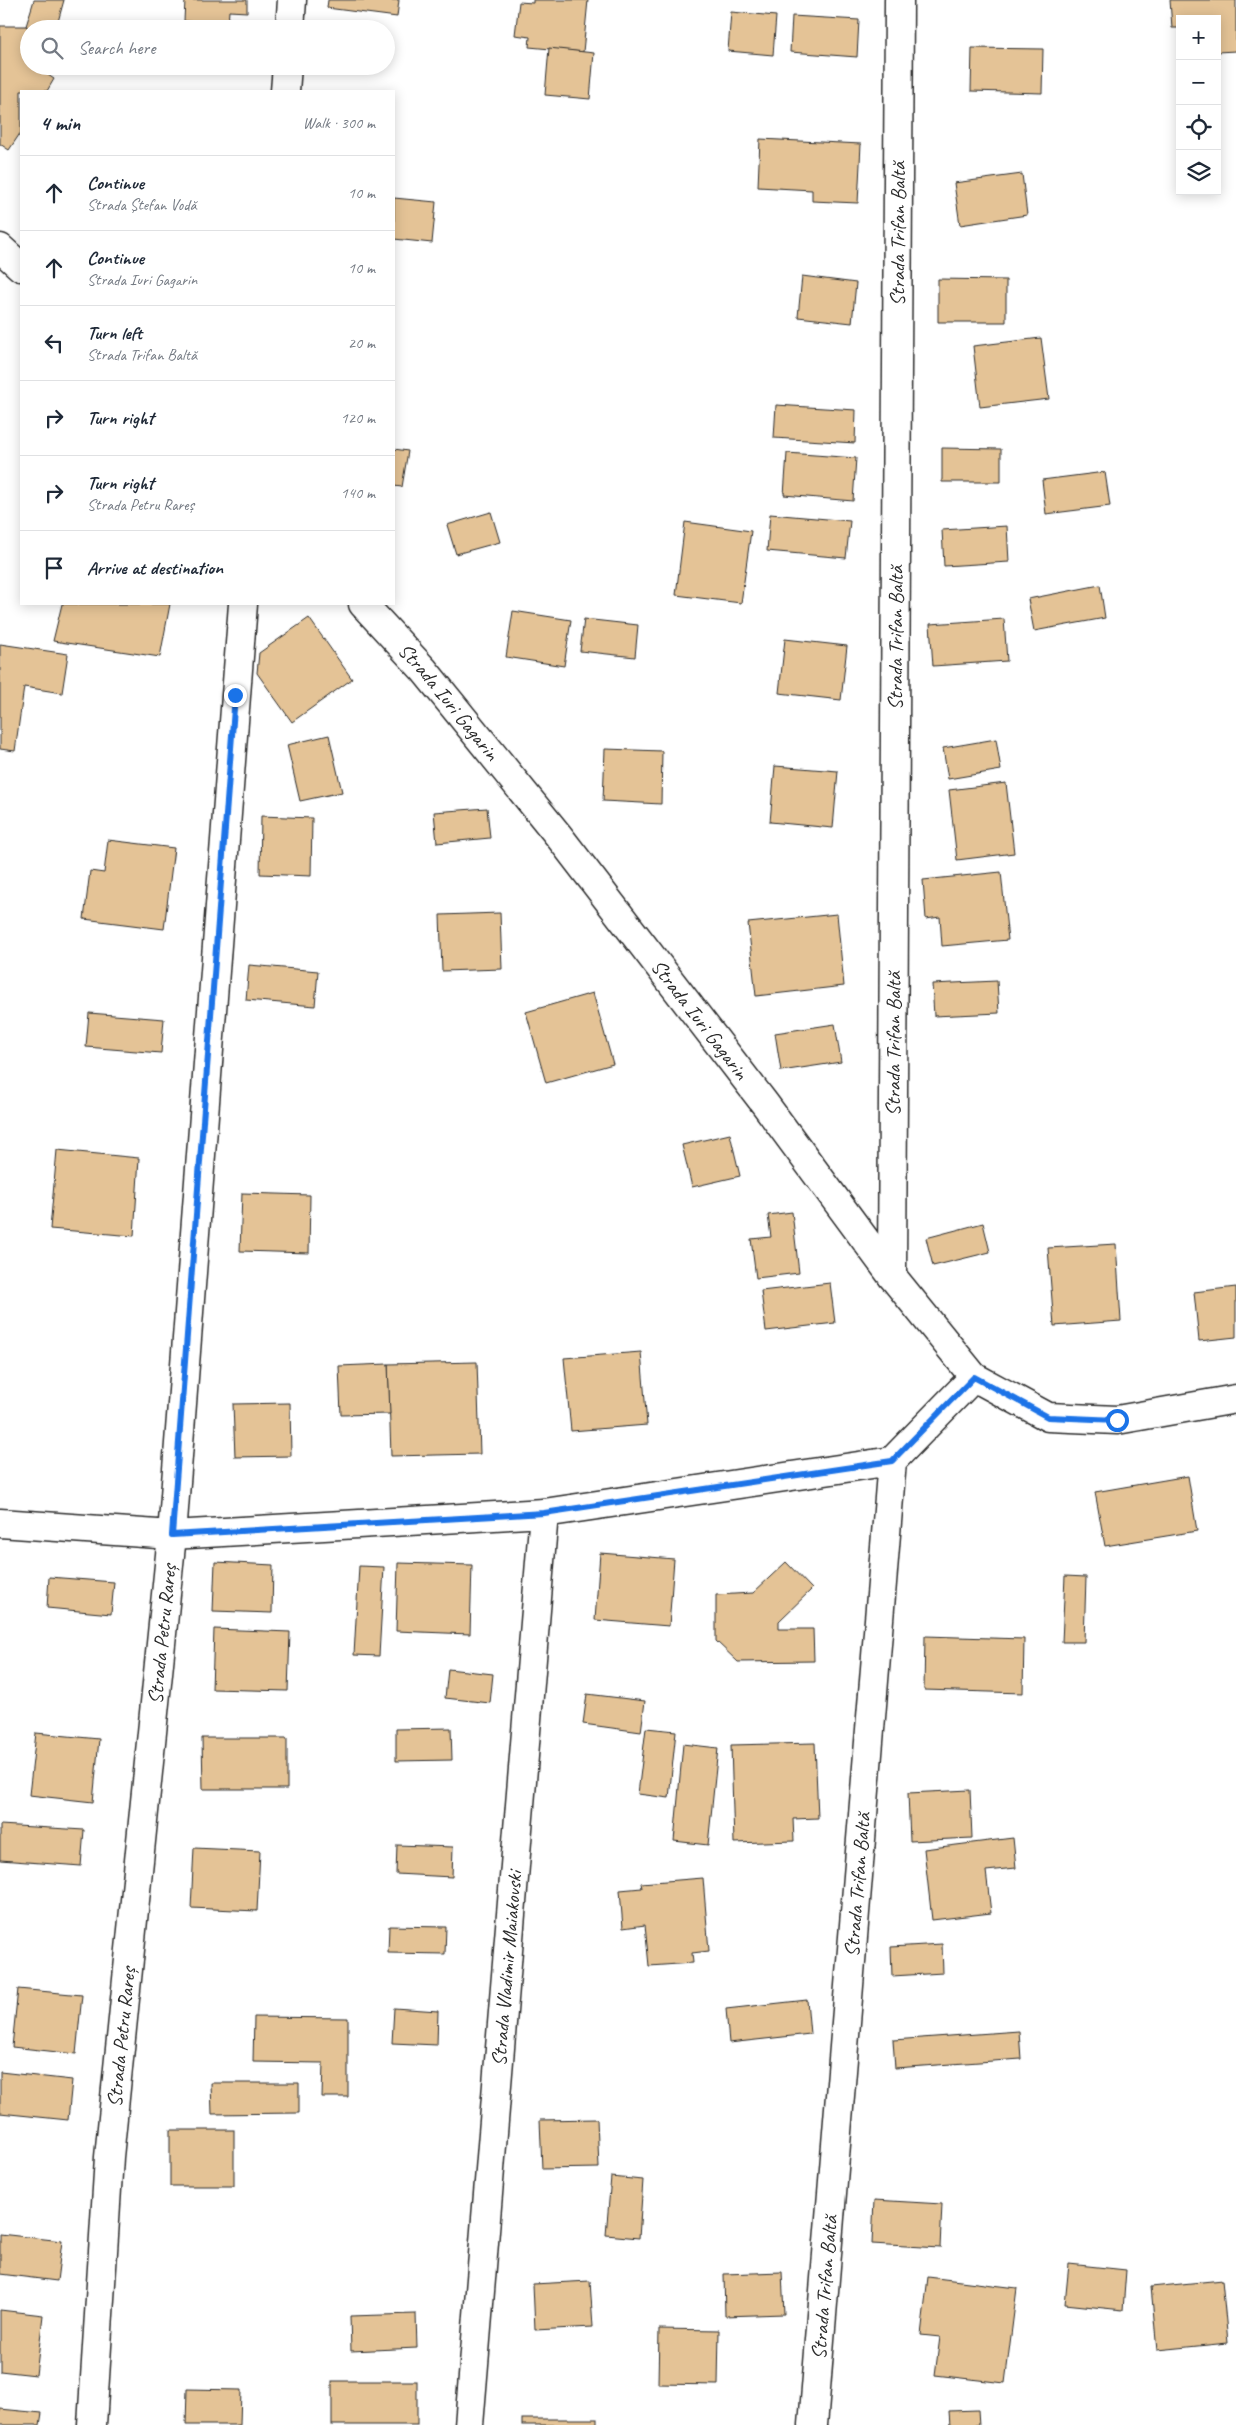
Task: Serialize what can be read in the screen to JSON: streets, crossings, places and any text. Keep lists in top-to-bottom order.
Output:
{
  "streets": {
    "street": [
      "Strada Trifan Baltă",
      "Strada Iuri Gagarin",
      "Strada Petru Rareș",
      "Strada Vladimir Maiakovski"
    ]
  },
  "crossings": [
    ["Strada Trifan Baltă", "Strada Iuri Gagarin"]
  ],
  "page": {
    "map_buttons": ["+", "−"],
    "search": "Search here",
    "heading": ["4 min", "Walk · 300 m"],
    "list": [
      ["Continue", "Strada Ștefan Vodă", "10 m"],
      ["Continue", "Strada Iuri Gagarin", "10 m"],
      ["Turn left", "Strada Trifan Baltă", "20 m"],
      ["Turn right", "120 m"],
      ["Turn right", "Strada Petru Rareș", "140 m"],
      "Arrive at destination"
    ]
  }
}
